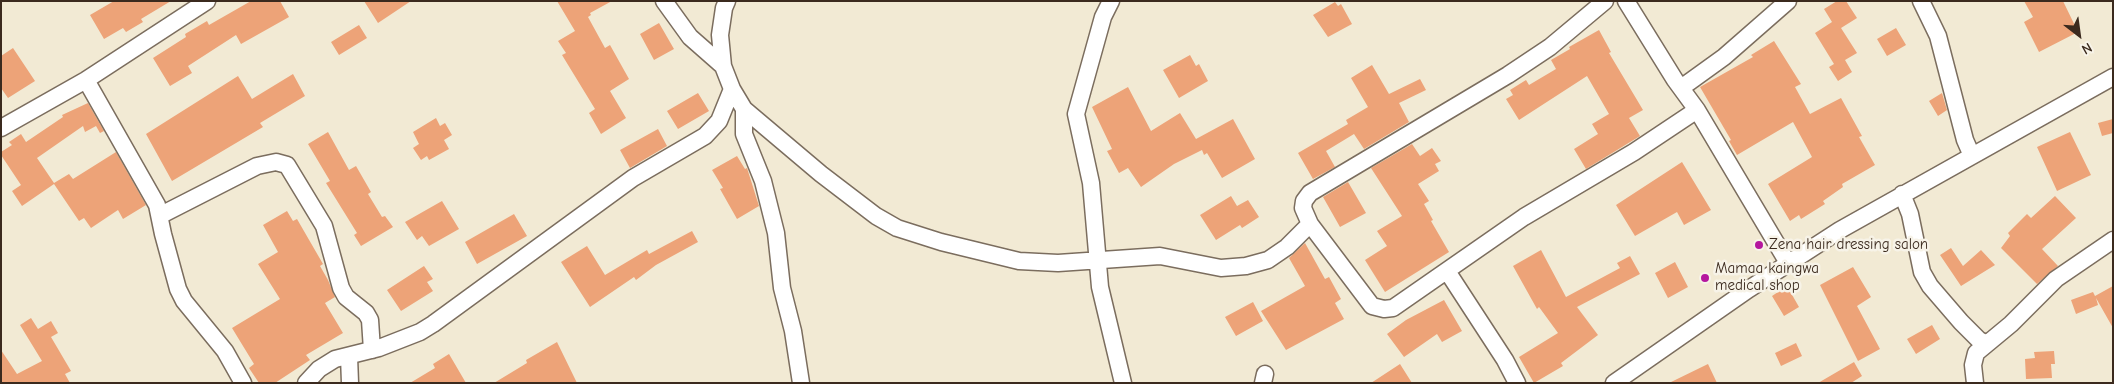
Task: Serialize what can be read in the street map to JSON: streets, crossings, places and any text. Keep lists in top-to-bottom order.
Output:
{
  "places": ["Zena hair dressing salon", "Mamaa kaingwa medical shop"],
  "north": "bottom right"
}
